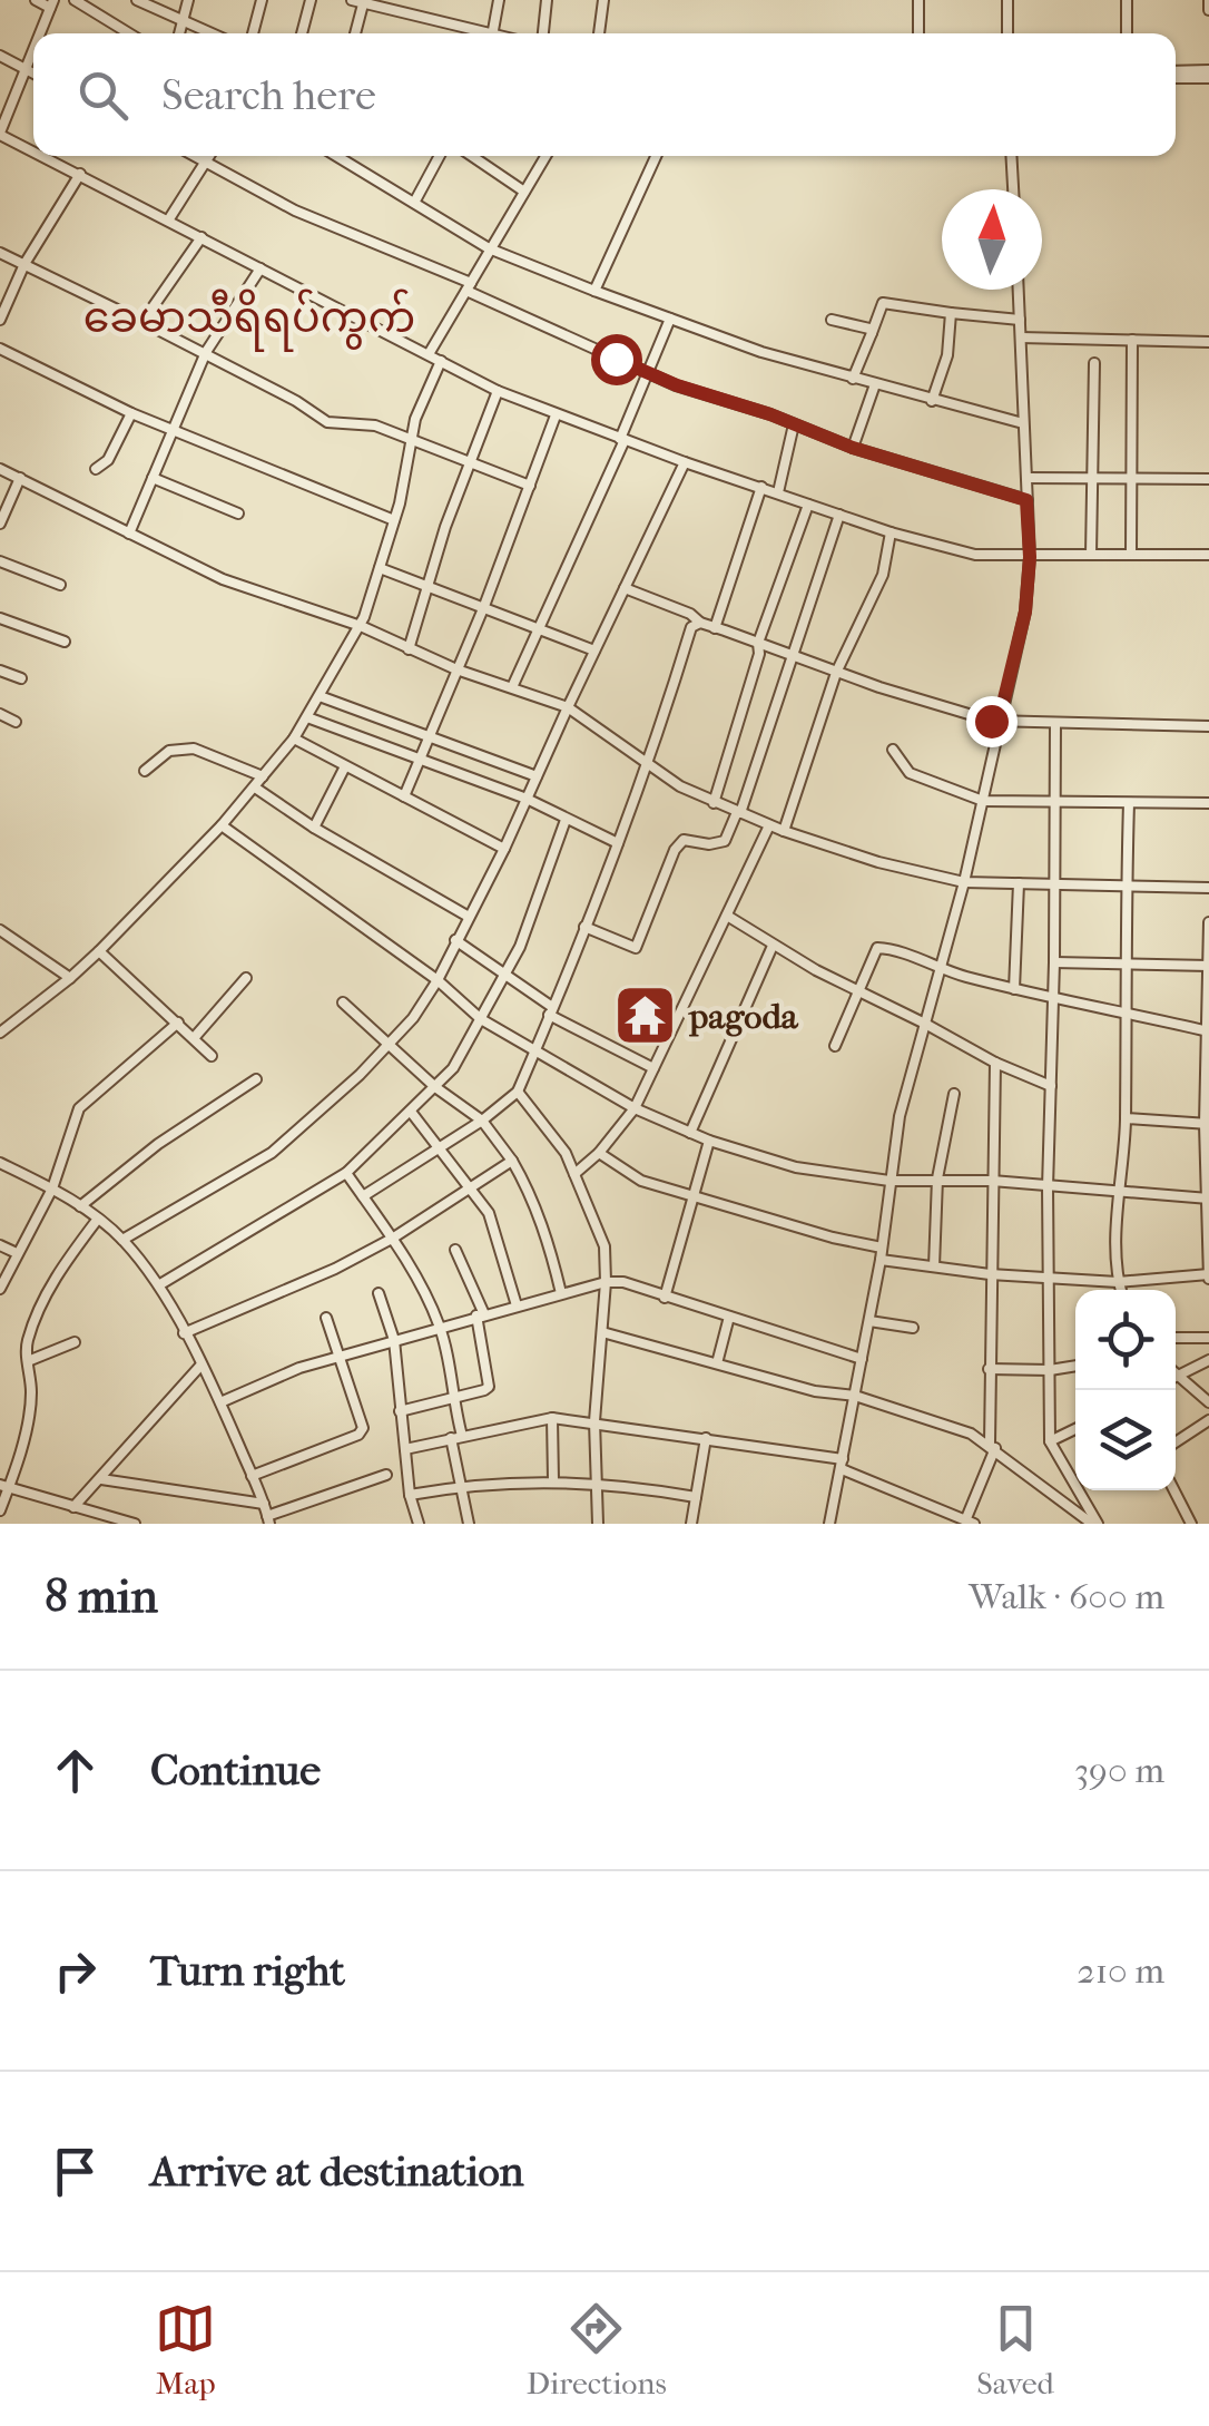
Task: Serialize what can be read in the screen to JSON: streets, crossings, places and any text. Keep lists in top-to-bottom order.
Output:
{
  "districts": ["ခေမာသီရိရပ်ကွက်"],
  "places": {
    "temple": ["pagoda"]
  },
  "north": "top",
  "page": {
    "search": "Search here",
    "heading": ["8 min", "Walk · 600 m"],
    "list": [
      ["Continue", "390 m"],
      ["Turn right", "210 m"],
      "Arrive at destination"
    ],
    "nav": ["Map", "Directions", "Saved"]
  }
}
